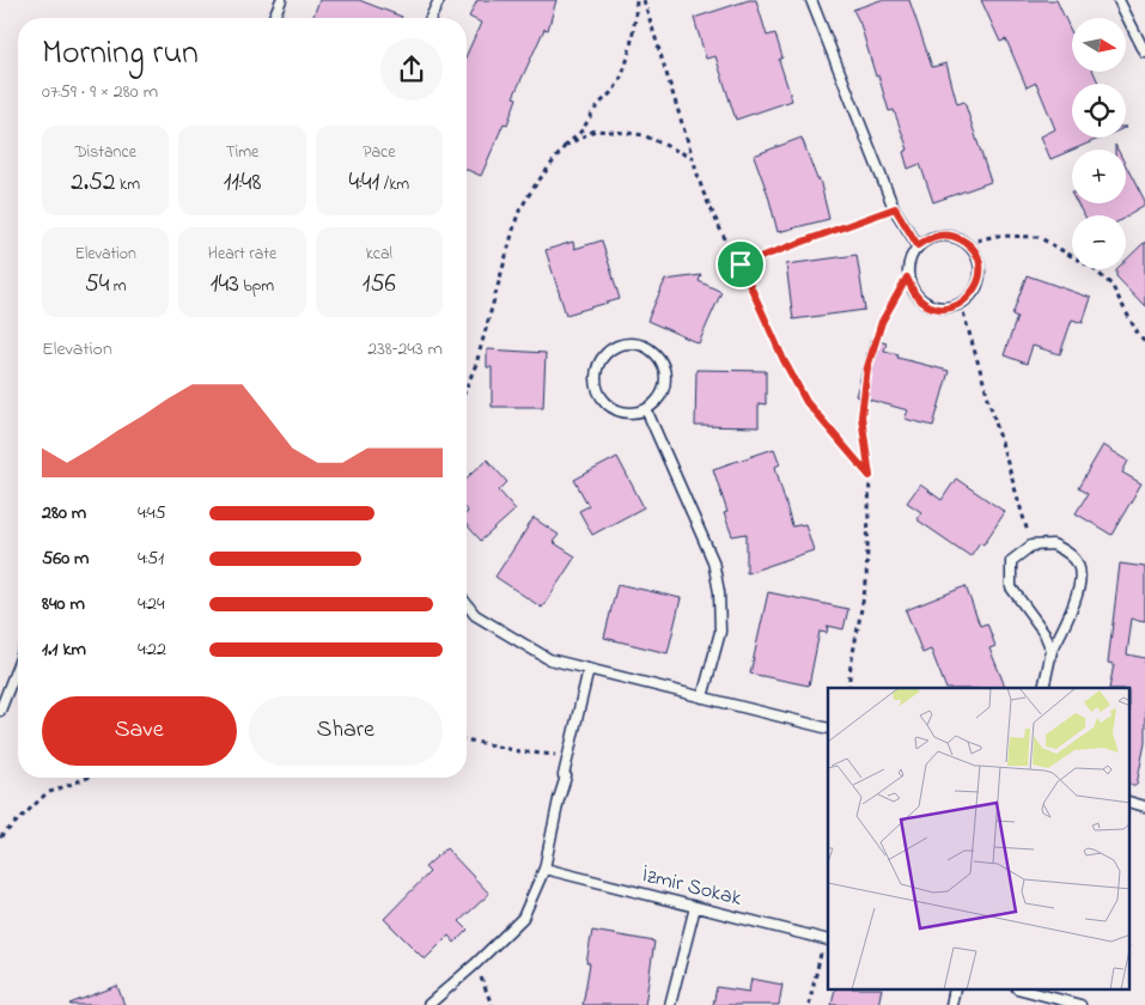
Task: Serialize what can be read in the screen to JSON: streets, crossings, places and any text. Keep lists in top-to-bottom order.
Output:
{
  "streets": {
    "lane": ["İzmir Sokak"]
  },
  "north": "right",
  "page": {
    "map_buttons": ["+", "−"],
    "heading": ["Morning run", "07:59 · 9 × 280 m"],
    "stats": [
      ["Distance", "2.52 km"],
      ["Time", "11:48"],
      ["Pace", "4:41 /km"],
      ["Elevation", "54 m"],
      ["Heart rate", "143 bpm"],
      ["kcal", "156"]
    ],
    "chart": ["Elevation", "238–243 m"],
    "list": [
      {
        "name": "280 m",
        "note": "4:45"
      },
      {
        "name": "560 m",
        "note": "4:51"
      },
      {
        "name": "840 m",
        "note": "4:24"
      },
      {
        "name": "1.1 km",
        "note": "4:22"
      }
    ],
    "buttons": ["Save", "Share"]
  }
}
